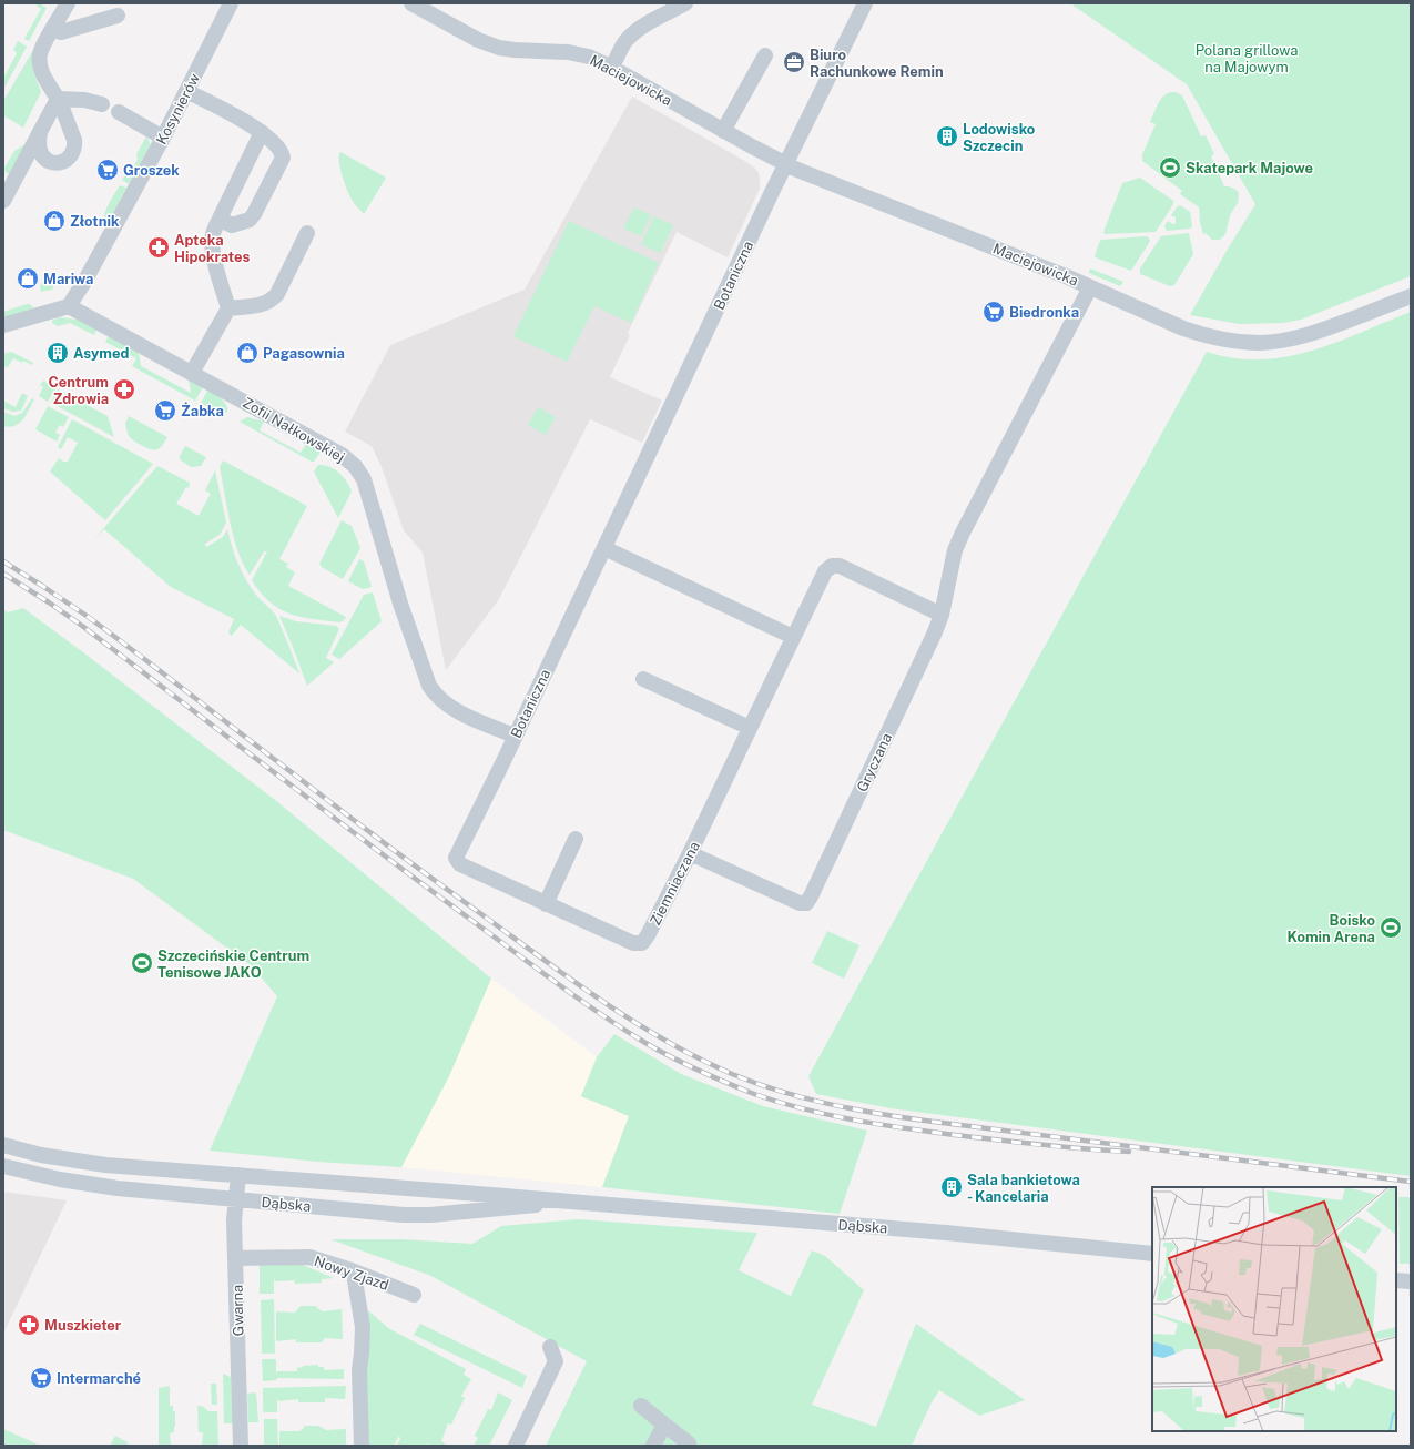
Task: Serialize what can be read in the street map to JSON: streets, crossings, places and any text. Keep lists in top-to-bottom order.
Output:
{
  "streets": {
    "street": [
      "Maciejowicka",
      "Kosynierów",
      "Botaniczna",
      "Zofii Nałkowskiej",
      "Gryczana",
      "Ziemniaczana",
      "Dąbska",
      "Nowy Zjazd",
      "Gwarna"
    ]
  },
  "crossings": [
    ["Maciejowicka", "Botaniczna"],
    ["Maciejowicka", "Gryczana"],
    ["Maciejowicka", "Ziemniaczana"],
    ["Kosynierów", "Zofii Nałkowskiej"],
    ["Botaniczna", "Zofii Nałkowskiej"],
    ["Botaniczna", "Ziemniaczana"],
    ["Gryczana", "Ziemniaczana"],
    ["Dąbska", "Gwarna"],
    ["Nowy Zjazd", "Gwarna"]
  ],
  "parks": ["Polana grillowa na Majowym"],
  "places": {
    "office": ["Biuro Rachunkowe Remin"],
    "building": ["Lodowisko Szczecin", "Asymed", "Sala bankietowa - Kancelaria"],
    "sports": ["Skatepark Majowe", "Boisko Komin Arena", "Szczecińskie Centrum Tenisowe JAKO"],
    "supermarket": [
      "Groszek",
      "Biedronka",
      "Żabka",
      "Intermarché"
    ],
    "shop": ["Złotnik", "Mariwa", "Pagasownia"],
    "pharmacy": ["Apteka Hipokrates", "Centrum Zdrowia", "Muszkieter"]
  }
}
